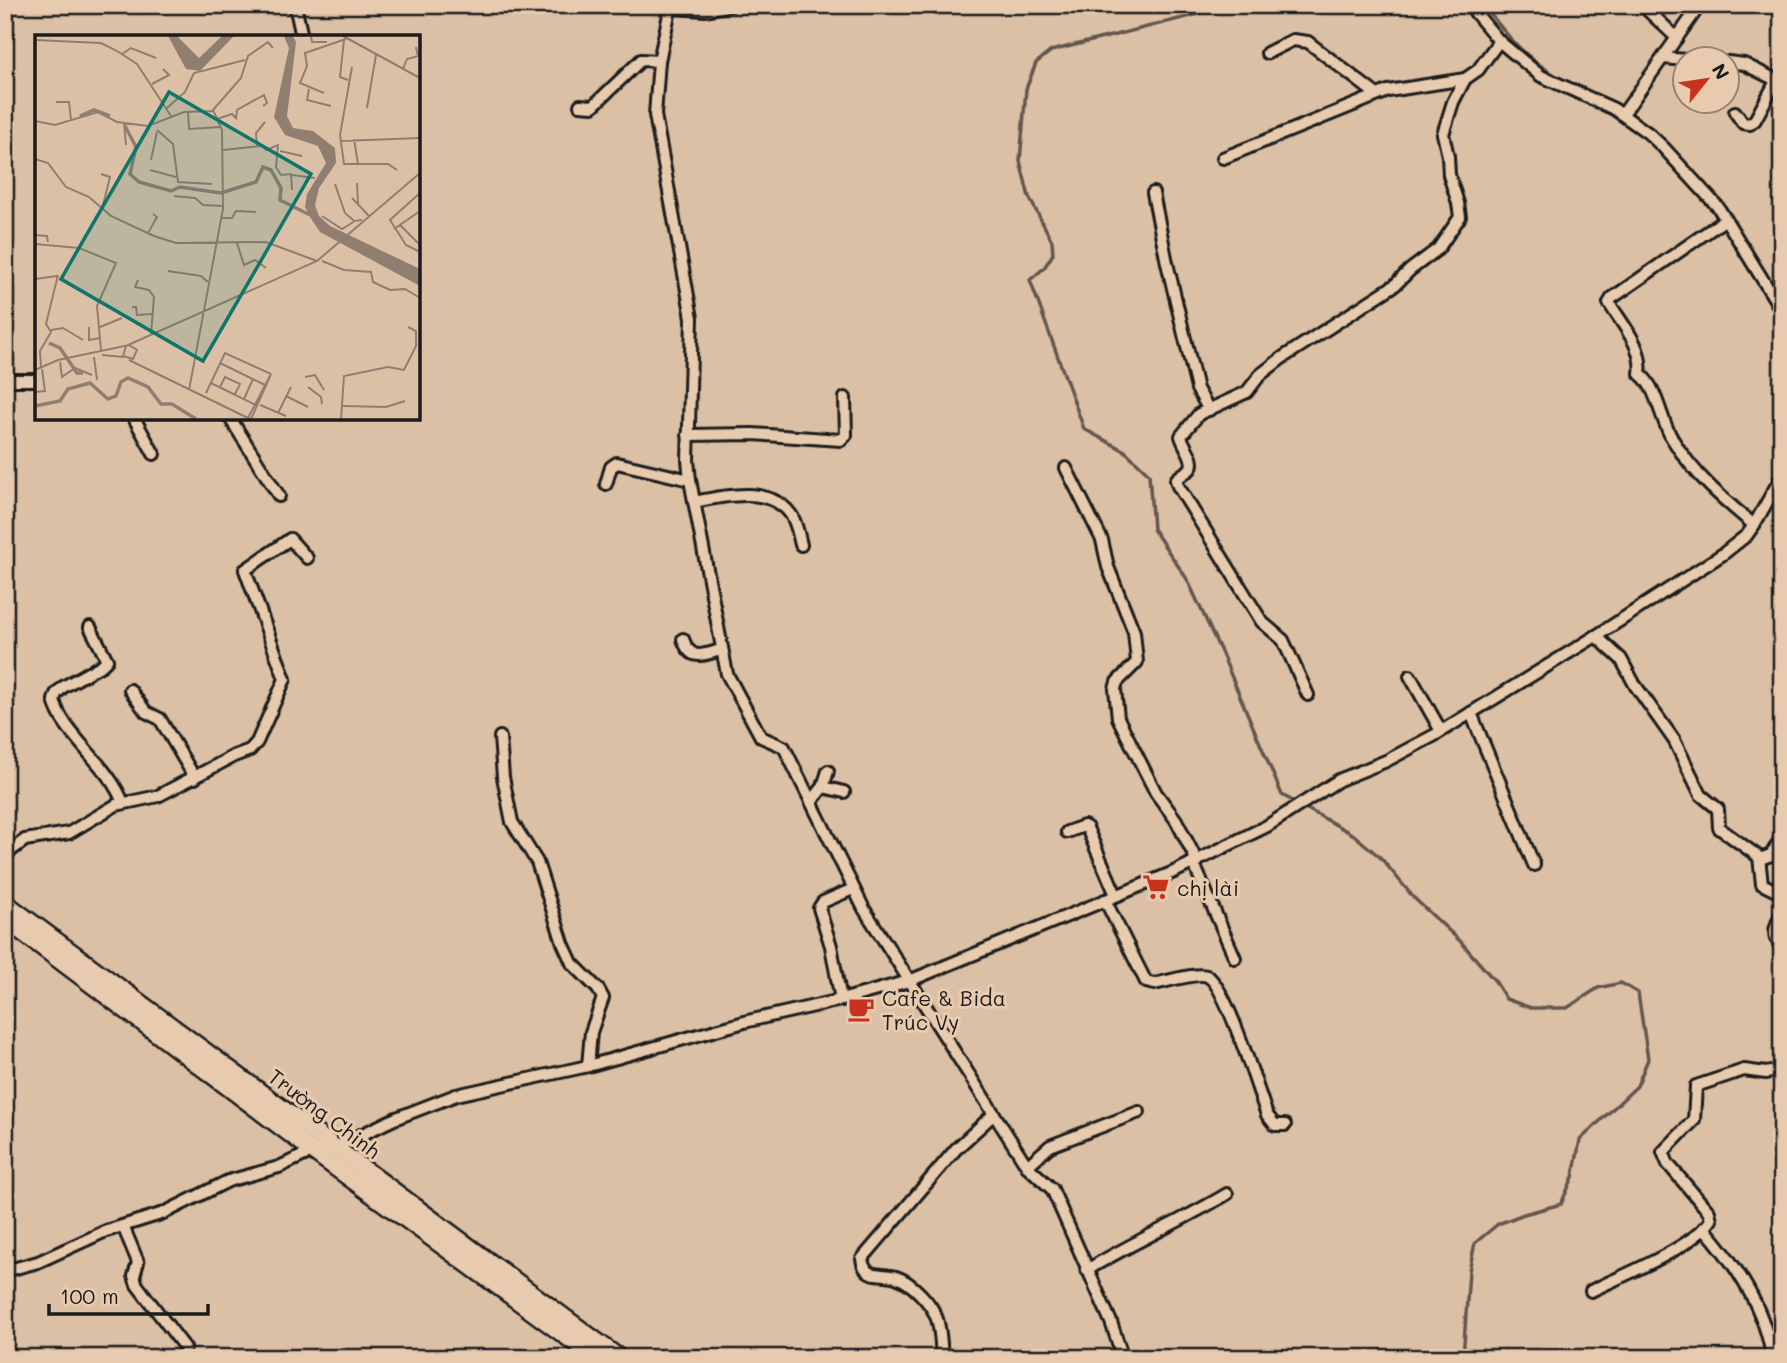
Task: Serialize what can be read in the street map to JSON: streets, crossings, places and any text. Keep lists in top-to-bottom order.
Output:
{
  "streets": {
    "highway": ["Trường Chinh"]
  },
  "places": {
    "supermarket": ["chị lài"],
    "cafe": ["Cafe & Bida Trúc Vy"]
  },
  "scale_bar": "100 m",
  "north": "top right"
}
